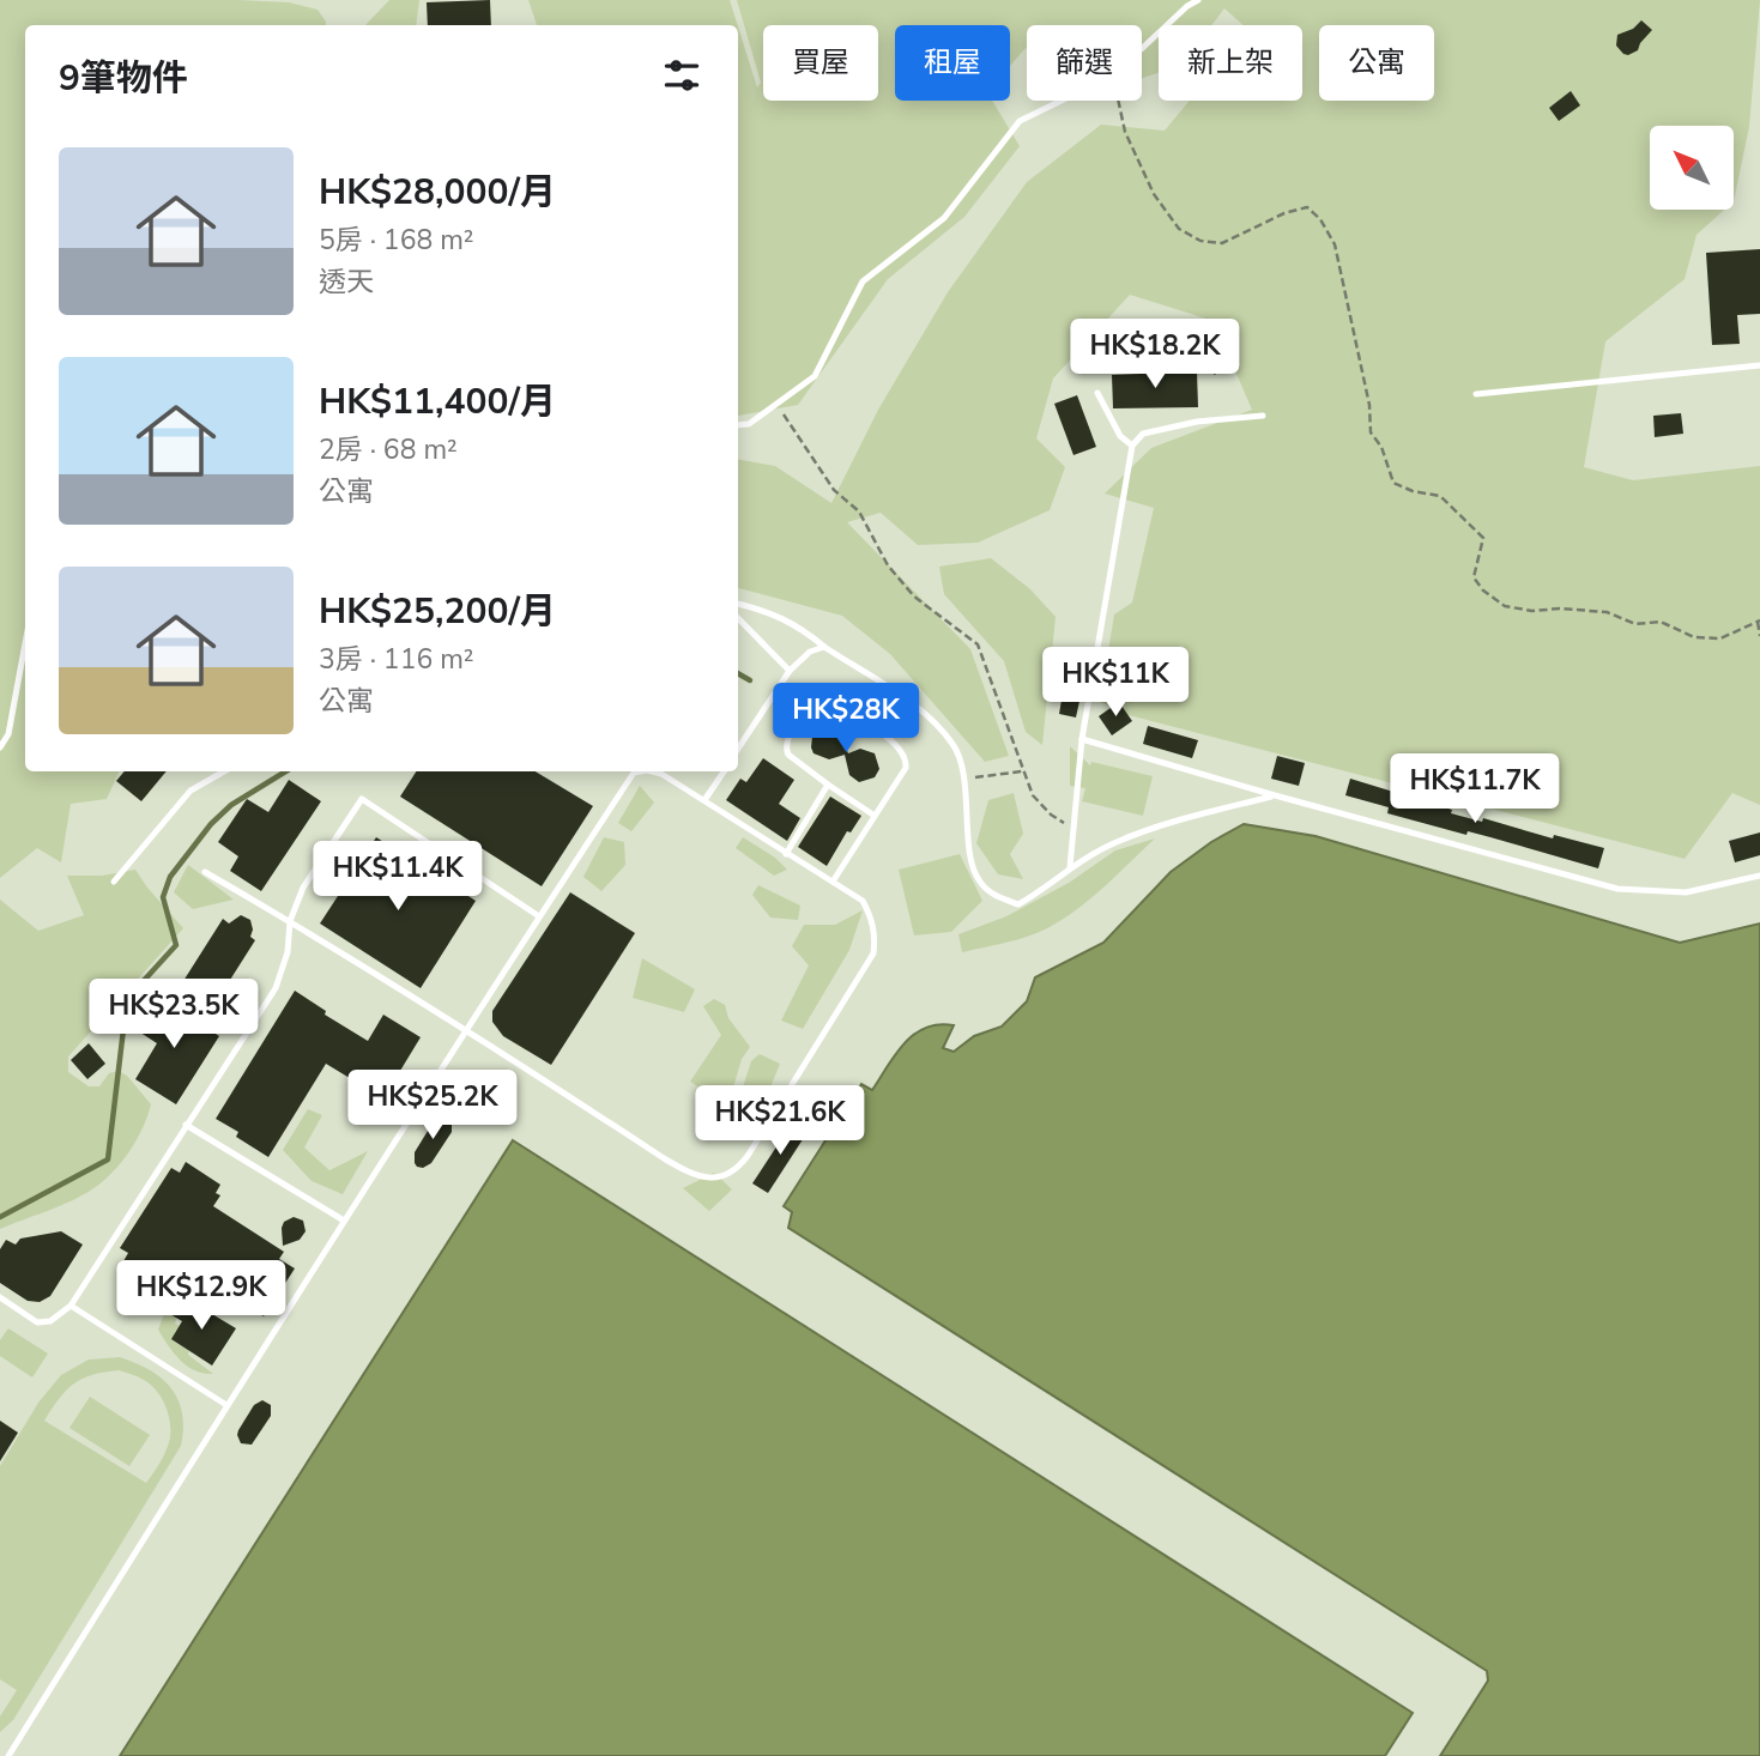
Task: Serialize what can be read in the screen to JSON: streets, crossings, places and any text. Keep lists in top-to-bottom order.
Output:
{
  "north": "top left",
  "page": {
    "chip": [
      "買屋",
      "租屋",
      "篩選",
      "新上架",
      "公寓"
    ],
    "heading": "9筆物件",
    "list": [
      {
        "name": "HK$28,000/月",
        "note": "5房 · 168 m² · 透天"
      },
      {
        "name": "HK$11,400/月",
        "note": "2房 · 68 m² · 公寓"
      },
      {
        "name": "HK$25,200/月",
        "note": "3房 · 116 m² · 公寓"
      }
    ],
    "price": [
      "HK$18.2K",
      "HK$11K",
      "HK$28K",
      "HK$11.7K",
      "HK$11.4K",
      "HK$23.5K",
      "HK$25.2K",
      "HK$21.6K",
      "HK$12.9K"
    ]
  }
}
